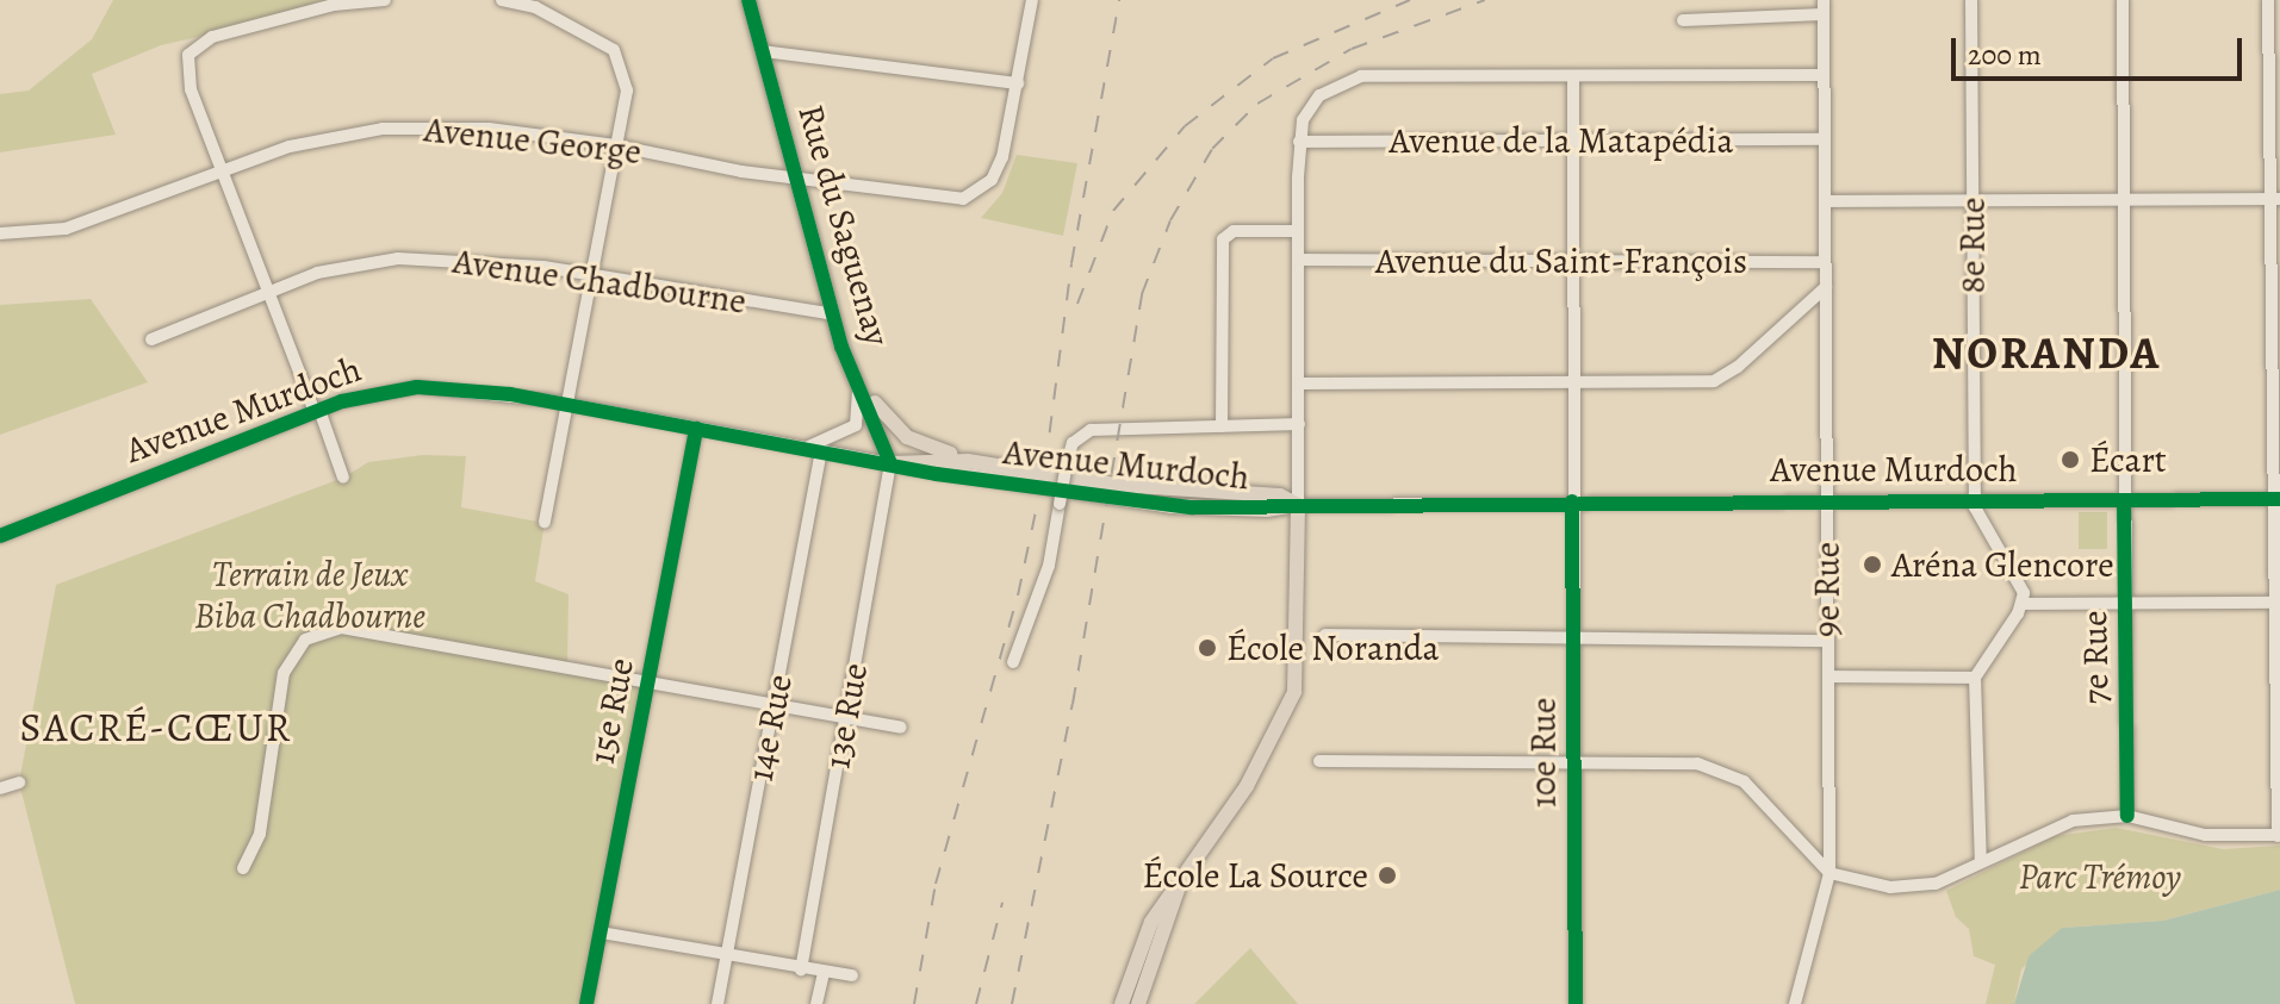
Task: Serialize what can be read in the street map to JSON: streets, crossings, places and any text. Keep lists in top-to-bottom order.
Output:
{
  "streets": {
    "main road": ["Rue du Saguenay", "Avenue Murdoch"],
    "street": [
      "Avenue George",
      "Avenue de la Matapédia",
      "8e Rue",
      "Avenue du Saint-François",
      "Avenue Chadbourne",
      "9e Rue",
      "7e Rue",
      "15e Rue",
      "13e Rue",
      "14e Rue",
      "10e Rue"
    ]
  },
  "crossings": [
    ["Avenue George", "Rue du Saguenay"],
    ["Avenue de la Matapédia", "9e Rue"],
    ["Avenue de la Matapédia", "10e Rue"],
    ["Rue du Saguenay", "Avenue Chadbourne"],
    ["Rue du Saguenay", "Avenue Murdoch"],
    ["Rue du Saguenay", "13e Rue"],
    ["8e Rue", "Avenue Murdoch"],
    ["Avenue du Saint-François", "9e Rue"],
    ["Avenue du Saint-François", "10e Rue"],
    ["Avenue Murdoch", "9e Rue"],
    ["Avenue Murdoch", "7e Rue"],
    ["Avenue Murdoch", "15e Rue"],
    ["Avenue Murdoch", "13e Rue"],
    ["Avenue Murdoch", "14e Rue"],
    ["Avenue Murdoch", "10e Rue"]
  ],
  "districts": ["NORANDA", "SACRÉ-CŒUR"],
  "parks": ["Terrain de Jeux Biba Chadbourne", "Parc Trémoy"],
  "places": [
    "Écart",
    "Aréna Glencore",
    "École Noranda",
    "École La Source"
  ],
  "scale_bar": "200 m"
}
